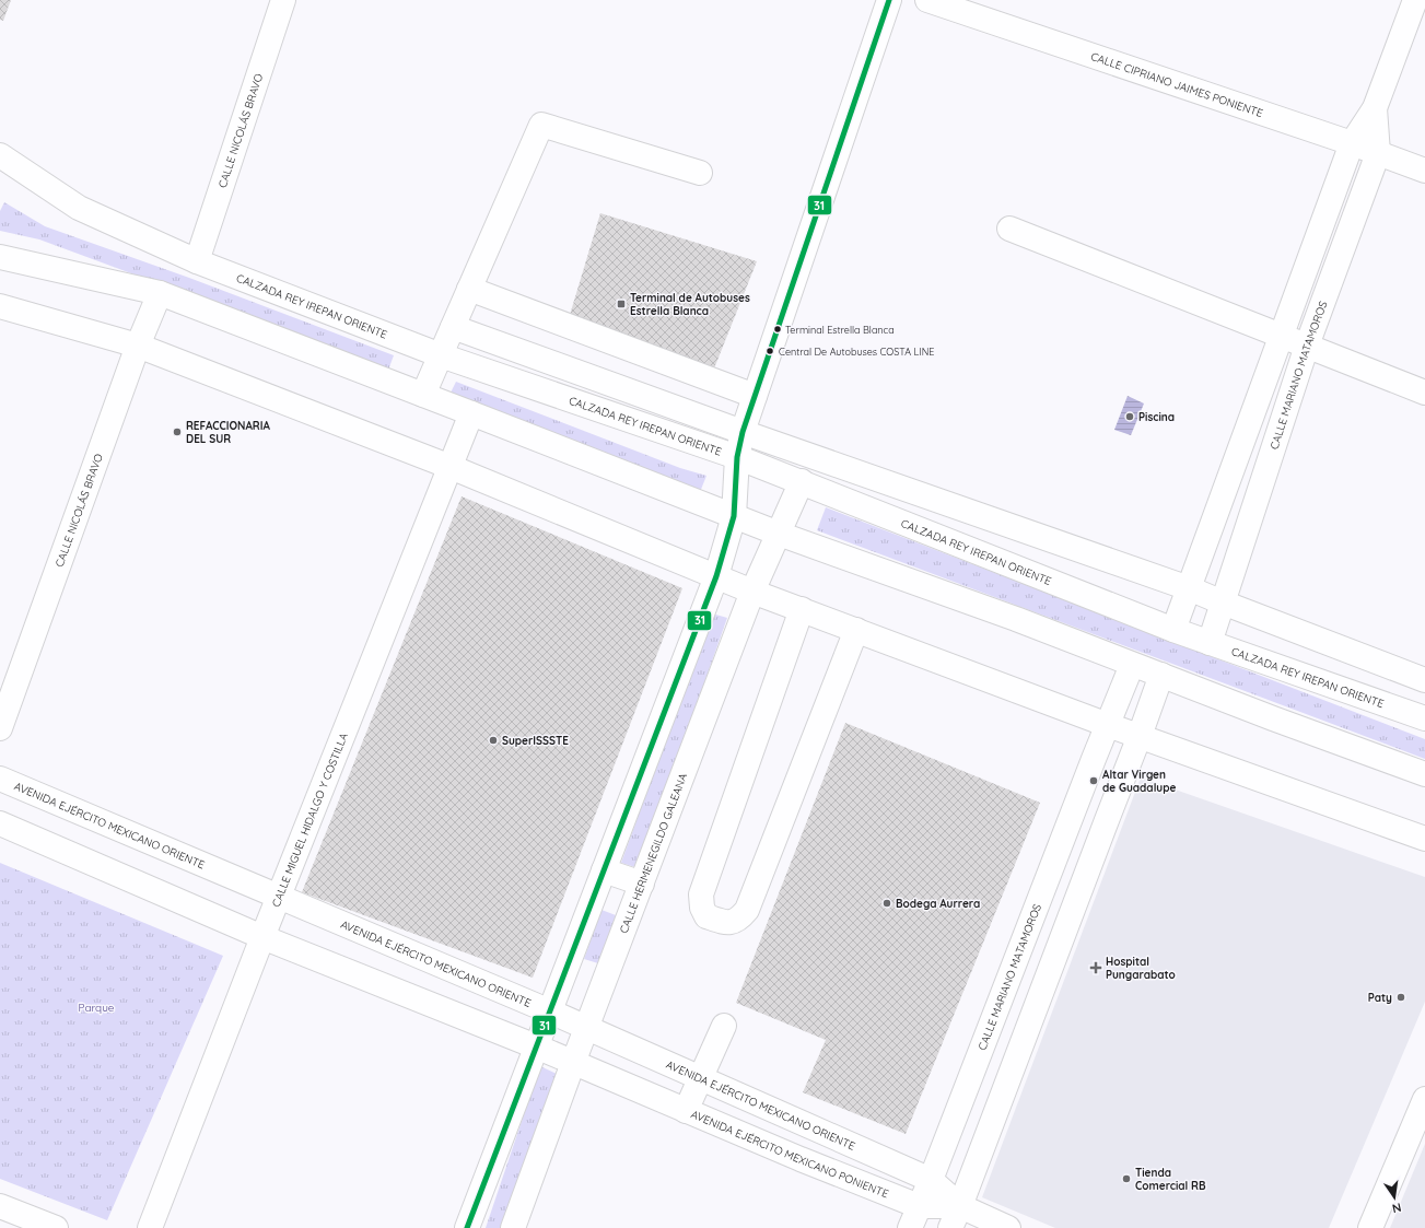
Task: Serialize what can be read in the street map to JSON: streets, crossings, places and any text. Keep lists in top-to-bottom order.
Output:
{
  "streets": {
    "street": [
      "CALLE CIPRIANO JAIMES PONIENTE",
      "CALLE NICOLÁS BRAVO",
      "CALZADA REY IREPAN ORIENTE",
      "CALLE MARIANO MATAMOROS",
      "CALLE MIGUEL HIDALGO Y COSTILLA",
      "AVENIDA EJÉRCITO MEXICANO ORIENTE",
      "CALLE HERMENEGILDO GALEANA",
      "AVENIDA EJÉRCITO MEXICANO PONIENTE"
    ]
  },
  "crossings": [
    ["CALLE CIPRIANO JAIMES PONIENTE", "CALLE MARIANO MATAMOROS"],
    ["CALLE NICOLÁS BRAVO", "CALZADA REY IREPAN ORIENTE"],
    ["CALZADA REY IREPAN ORIENTE", "CALLE MARIANO MATAMOROS"],
    ["CALZADA REY IREPAN ORIENTE", "CALLE HERMENEGILDO GALEANA"],
    ["CALLE MARIANO MATAMOROS", "AVENIDA EJÉRCITO MEXICANO ORIENTE"],
    ["CALLE MARIANO MATAMOROS", "AVENIDA EJÉRCITO MEXICANO PONIENTE"],
    ["CALLE MIGUEL HIDALGO Y COSTILLA", "AVENIDA EJÉRCITO MEXICANO ORIENTE"],
    ["AVENIDA EJÉRCITO MEXICANO ORIENTE", "CALLE HERMENEGILDO GALEANA"],
    ["AVENIDA EJÉRCITO MEXICANO ORIENTE", "AVENIDA EJÉRCITO MEXICANO PONIENTE"],
    ["CALLE HERMENEGILDO GALEANA", "AVENIDA EJÉRCITO MEXICANO PONIENTE"]
  ],
  "parks": ["Parque"],
  "places": {
    "transit": ["Terminal de Autobuses Estrella Blanca"],
    "other": [
      "Terminal Estrella Blanca",
      "Central De Autobuses COSTA LINE",
      "Piscina",
      "REFACCIONARIA DEL SUR",
      "SuperISSSTE",
      "Altar Virgen de Guadalupe",
      "Bodega Aurrera",
      "Paty",
      "Tienda Comercial RB"
    ],
    "health": ["Hospital Pungarabato"]
  },
  "lines": ["transit line 31"],
  "north": "bottom"
}
